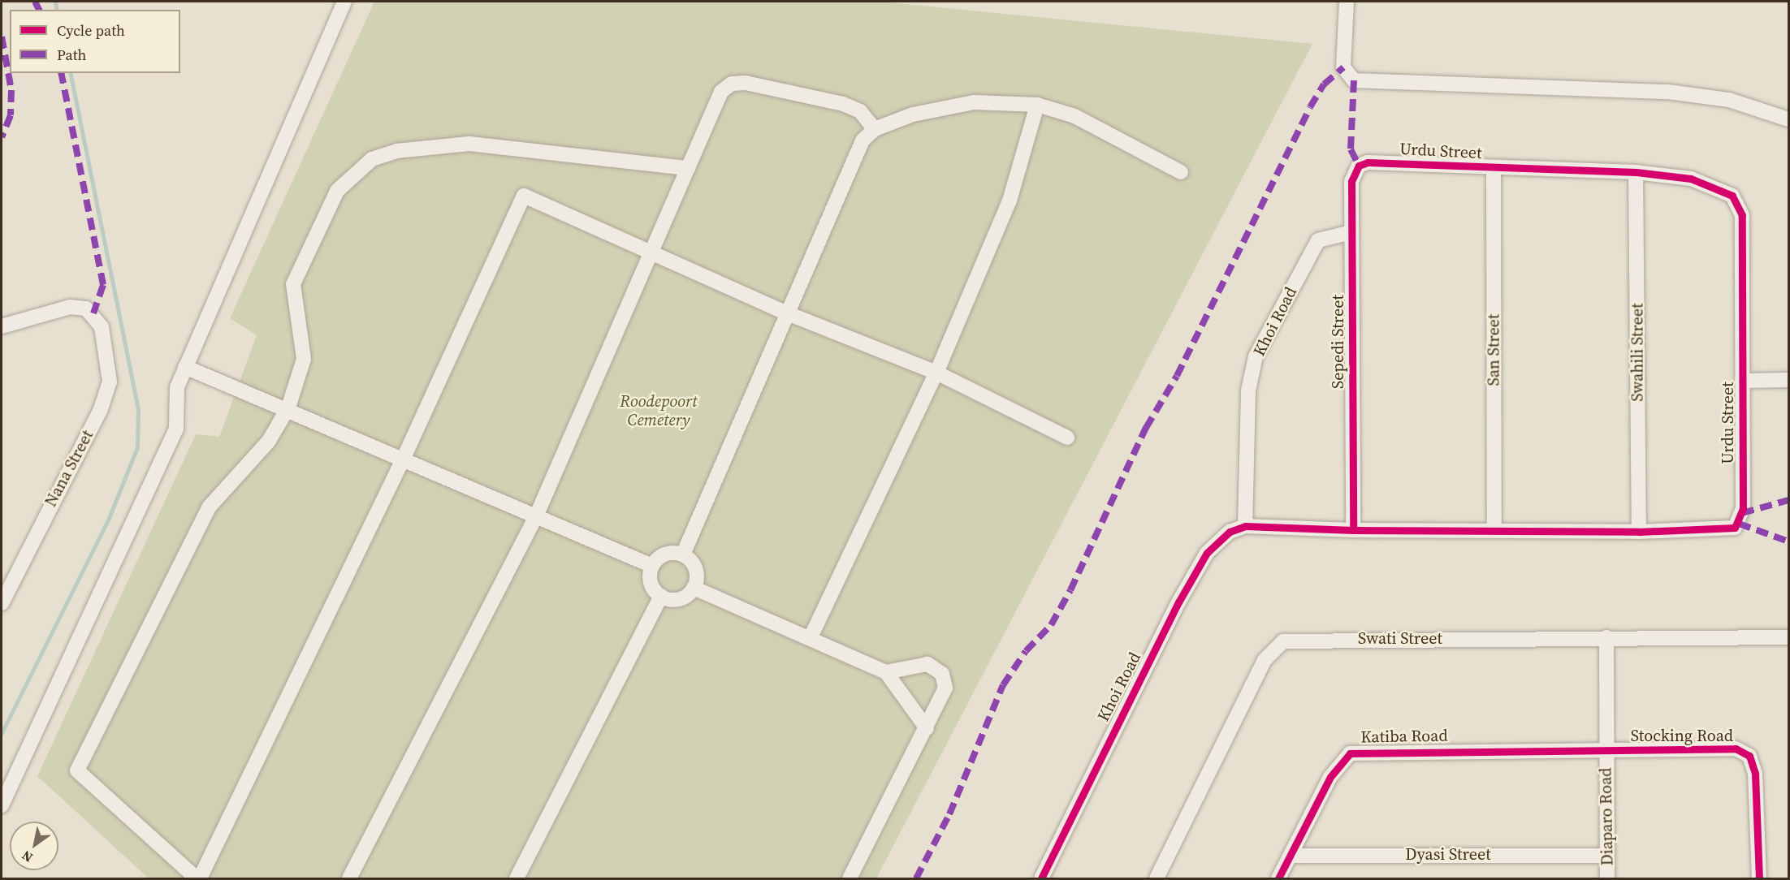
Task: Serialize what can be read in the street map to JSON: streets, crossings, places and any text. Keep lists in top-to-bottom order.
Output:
{
  "streets": {
    "street": [
      "Urdu Street",
      "Khoi Road",
      "Sepedi Street",
      "San Street",
      "Swahili Street",
      "Nana Street",
      "Swati Street",
      "Stocking Road",
      "Katiba Road",
      "Diaparo Road",
      "Dyasi Street"
    ]
  },
  "crossings": [
    ["Urdu Street", "Khoi Road"],
    ["Urdu Street", "Sepedi Street"],
    ["Urdu Street", "San Street"],
    ["Urdu Street", "Swahili Street"],
    ["Khoi Road", "Sepedi Street"],
    ["Swati Street", "Diaparo Road"],
    ["Stocking Road", "Katiba Road"],
    ["Stocking Road", "Diaparo Road"],
    ["Katiba Road", "Diaparo Road"],
    ["Katiba Road", "Dyasi Street"],
    ["Diaparo Road", "Dyasi Street"]
  ],
  "parks": ["Roodepoort Cemetery"],
  "legend": ["Cycle path", "Path"],
  "north": "bottom left"
}
